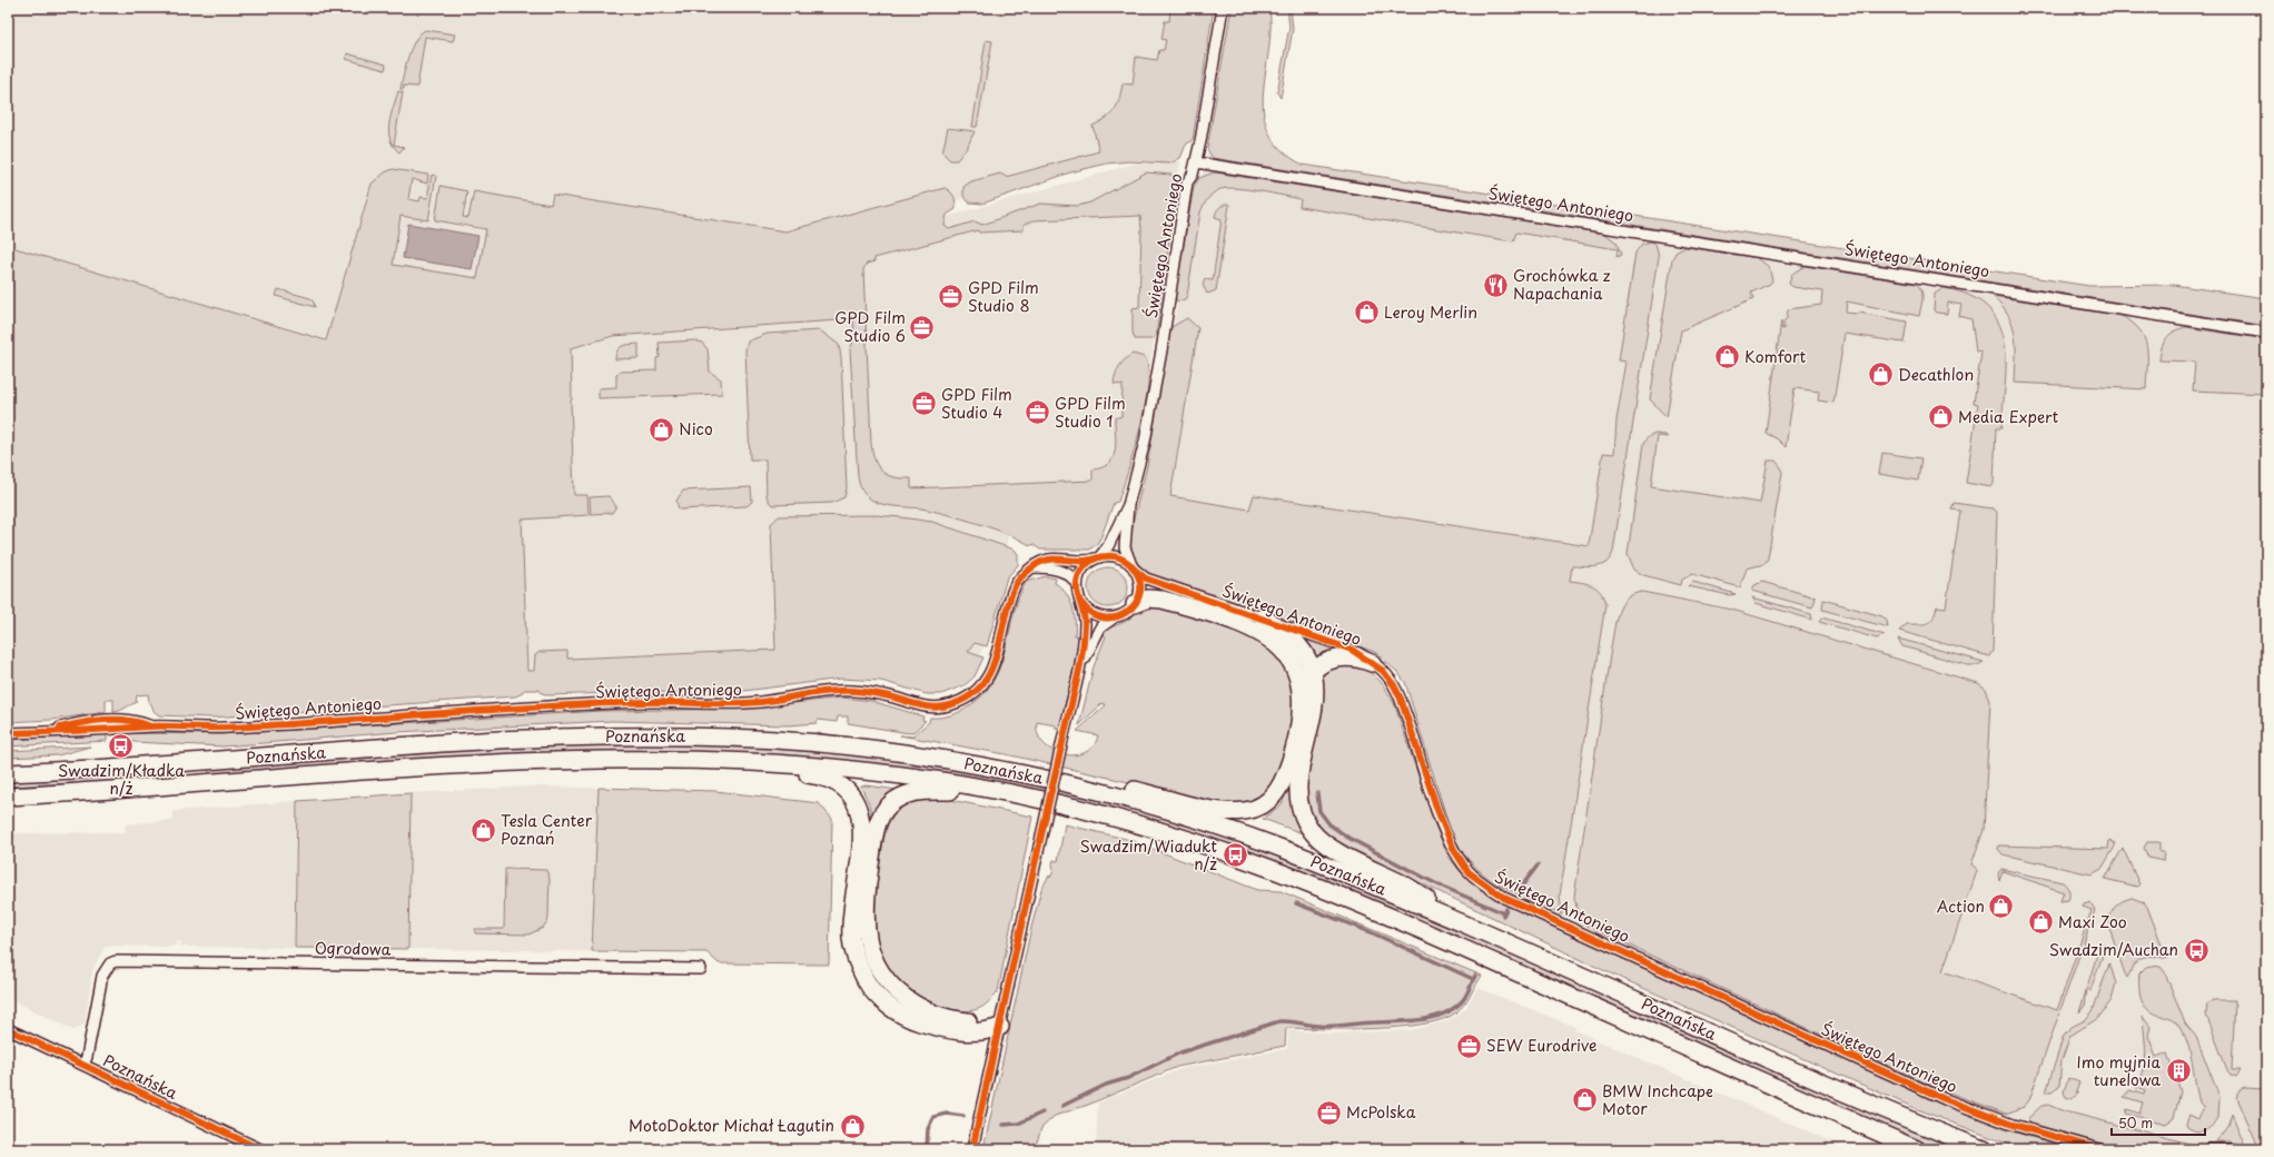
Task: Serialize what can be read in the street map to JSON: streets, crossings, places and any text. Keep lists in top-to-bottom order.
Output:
{
  "streets": {
    "main road": ["Poznańska"],
    "street": ["Świętego Antoniego", "Ogrodowa"]
  },
  "crossings": [
    ["Poznańska", "Ogrodowa"]
  ],
  "places": {
    "restaurant": ["Grochówka z Napachania"],
    "office": [
      "GPD Film Studio 8",
      "GPD Film Studio 6",
      "GPD Film Studio 4",
      "GPD Film Studio 1",
      "SEW Eurodrive",
      "McPolska"
    ],
    "shop": [
      "Leroy Merlin",
      "Komfort",
      "Decathlon",
      "Media Expert",
      "Nico",
      "Tesla Center Poznań",
      "Action",
      "Maxi Zoo",
      "BMW Inchcape Motor",
      "MotoDoktor Michał Łagutin"
    ],
    "bus stop": ["Swadzim/Kładka n/ż", "Swadzim/Wiadukt n/ż", "Swadzim/Auchan"],
    "building": ["Imo myjnia tunelowa"]
  },
  "scale_bar": "50 m"
}
